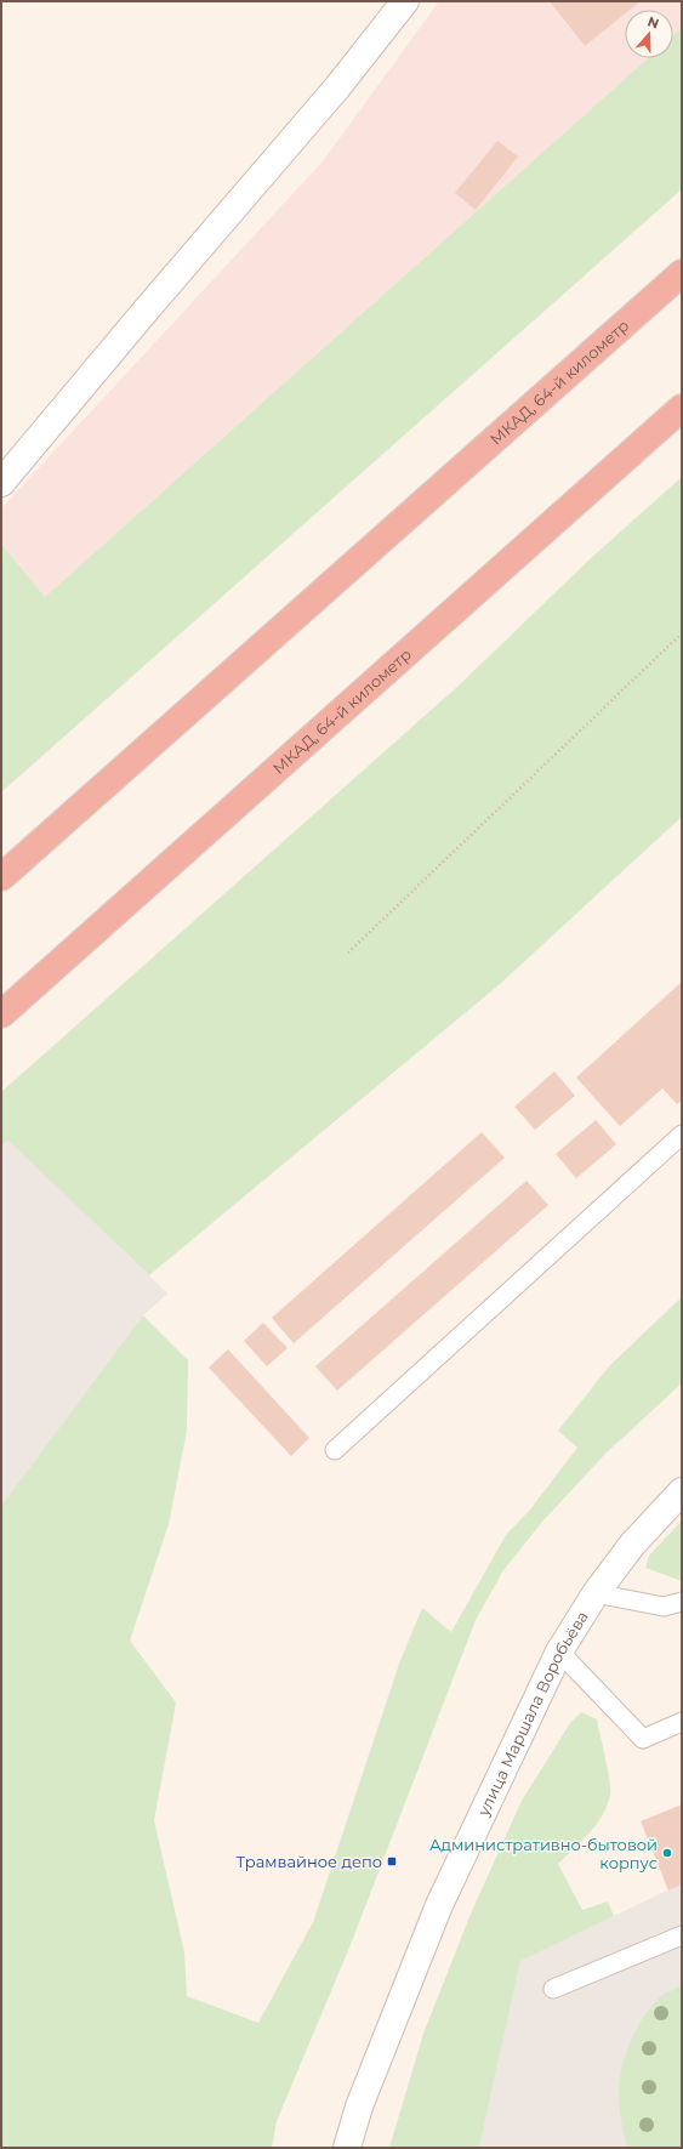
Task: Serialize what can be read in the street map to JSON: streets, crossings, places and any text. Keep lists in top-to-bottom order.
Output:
{
  "streets": {
    "highway": ["МКАД, 64-й километр"],
    "street": ["улица Маршала Воробьёва"]
  },
  "places": {
    "other": ["Административно-бытовой корпус"],
    "transit": ["Трамвайное депо"]
  },
  "north": "top"
}
